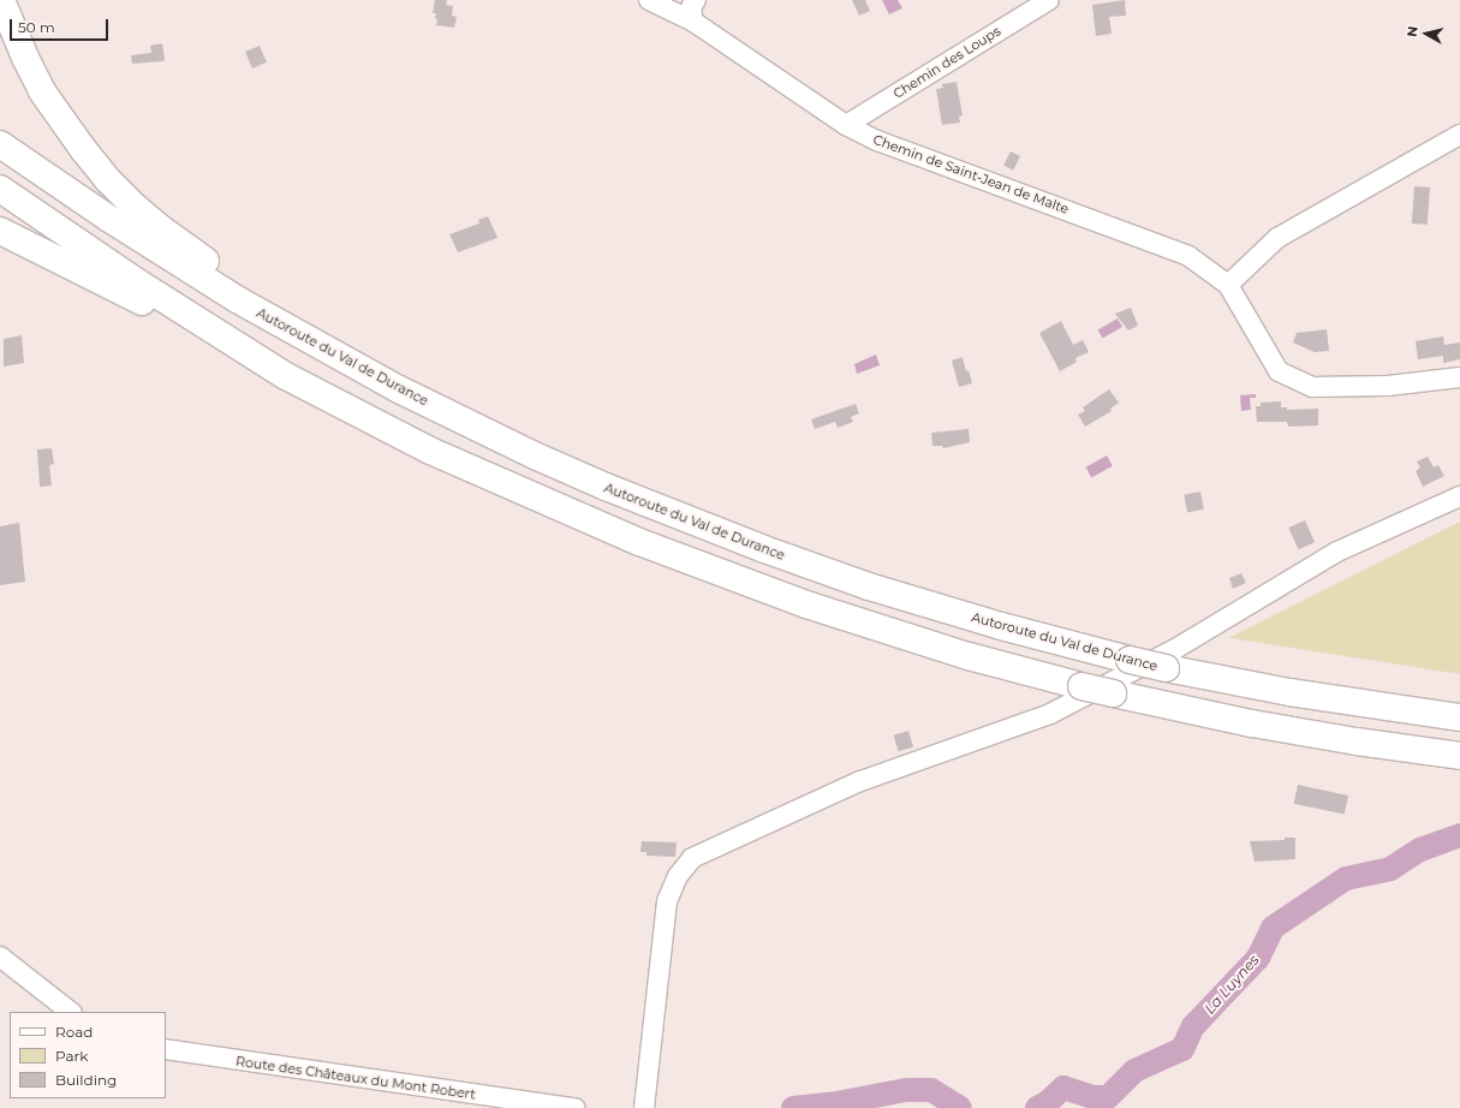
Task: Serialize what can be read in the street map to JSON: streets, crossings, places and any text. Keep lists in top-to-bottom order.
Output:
{
  "streets": {
    "highway": ["Autoroute du Val de Durance"],
    "street": ["Chemin des Loups", "Chemin de Saint-Jean de Malte", "Route des Châteaux du Mont Robert"]
  },
  "crossings": [
    ["Chemin des Loups", "Chemin de Saint-Jean de Malte"]
  ],
  "water": ["La Luynes"],
  "legend": ["Road", "Park", "Building"],
  "scale_bar": "50 m",
  "north": "left"
}
